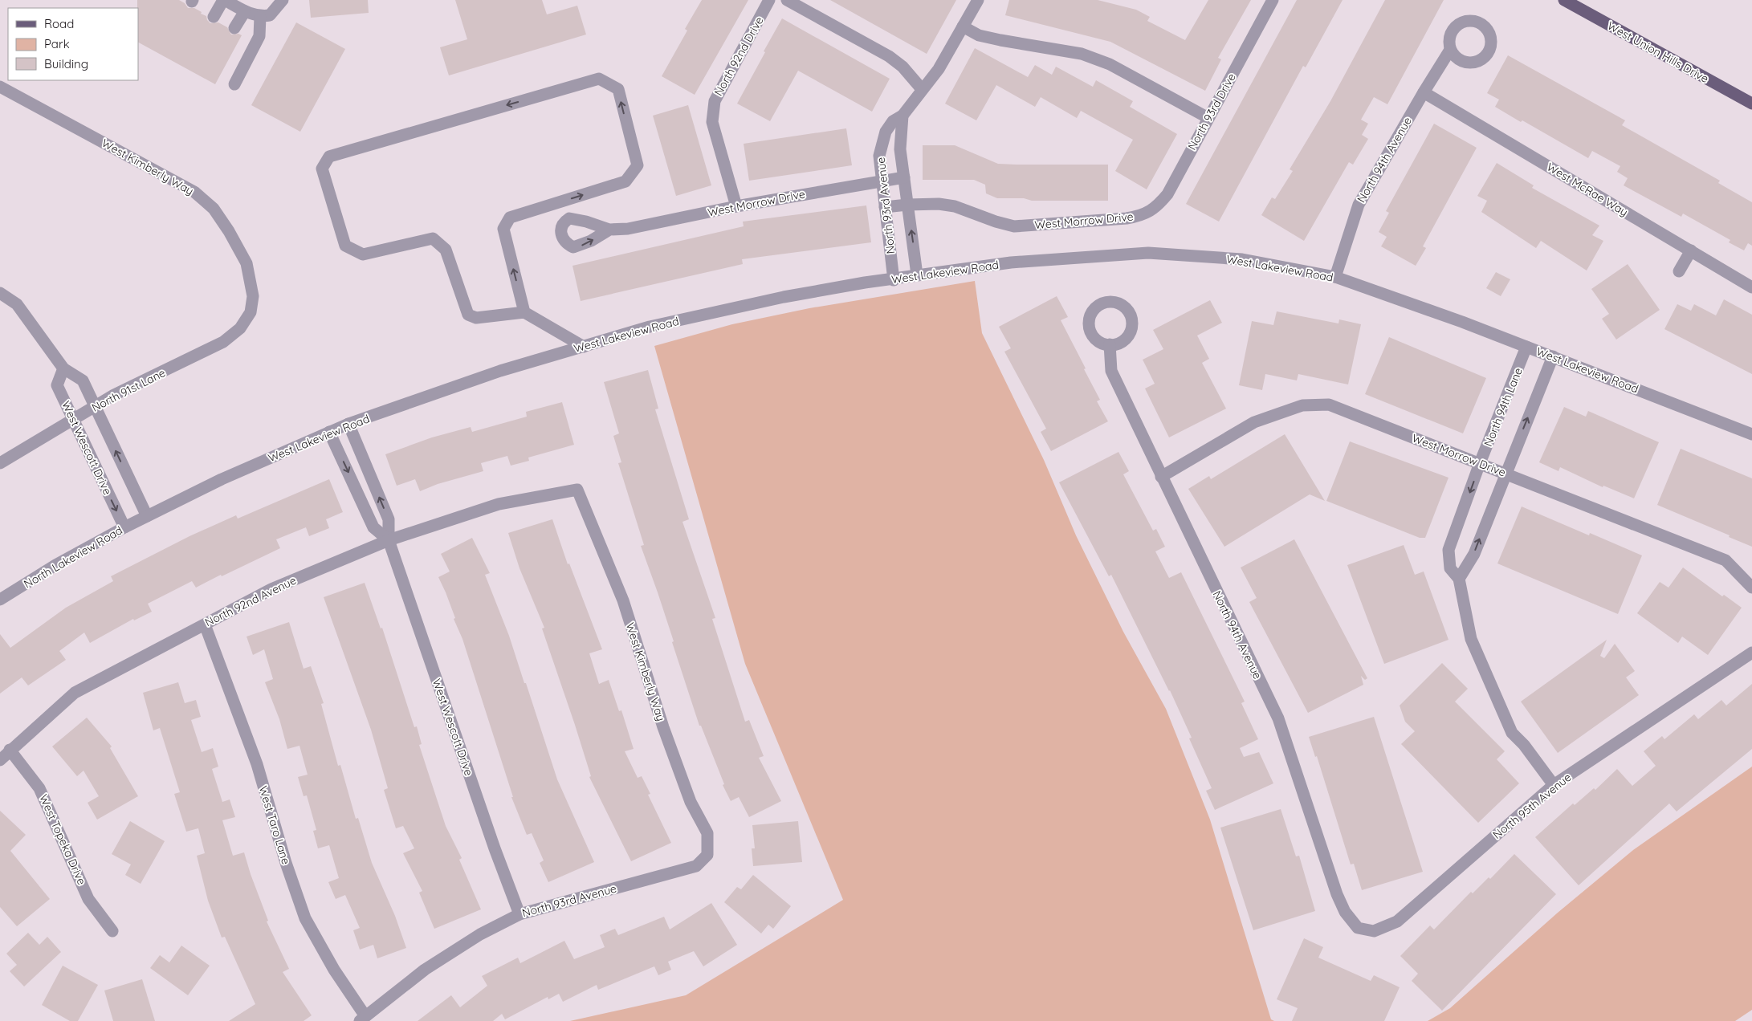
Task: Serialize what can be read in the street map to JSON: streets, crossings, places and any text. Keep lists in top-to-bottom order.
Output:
{
  "streets": {
    "main road": ["West Union Hills Drive"],
    "street": [
      "North 92nd Drive",
      "North 93rd Drive",
      "North 94th Avenue",
      "West Kimberly Way",
      "West McRae Way",
      "West Morrow Drive",
      "North 93rd Avenue",
      "West Lakeview Road",
      "North 91st Lane",
      "North 94th Lane",
      "West Wescott Drive",
      "North Lakeview Road",
      "North 92nd Avenue",
      "North 95th Avenue",
      "West Taro Lane",
      "West Topeka Drive"
    ]
  },
  "crossings": [
    ["North 92nd Drive", "West Morrow Drive"],
    ["North 93rd Drive", "West Morrow Drive"],
    ["North 94th Avenue", "West McRae Way"],
    ["North 94th Avenue", "West Morrow Drive"],
    ["North 94th Avenue", "West Lakeview Road"],
    ["North 94th Avenue", "North 95th Avenue"],
    ["West Kimberly Way", "North 93rd Avenue"],
    ["West Kimberly Way", "North 91st Lane"],
    ["West Kimberly Way", "North 92nd Avenue"],
    ["West Morrow Drive", "North 93rd Avenue"],
    ["West Morrow Drive", "North 94th Lane"],
    ["North 93rd Avenue", "West Lakeview Road"],
    ["North 93rd Avenue", "West Wescott Drive"],
    ["North 93rd Avenue", "West Taro Lane"],
    ["West Lakeview Road", "North 94th Lane"],
    ["West Lakeview Road", "West Wescott Drive"],
    ["West Lakeview Road", "North Lakeview Road"],
    ["North 91st Lane", "West Wescott Drive"],
    ["North 94th Lane", "North 95th Avenue"],
    ["West Wescott Drive", "North Lakeview Road"],
    ["West Wescott Drive", "North 92nd Avenue"],
    ["North 92nd Avenue", "West Taro Lane"],
    ["North 92nd Avenue", "West Topeka Drive"]
  ],
  "legend": ["Road", "Park", "Building"]
}
